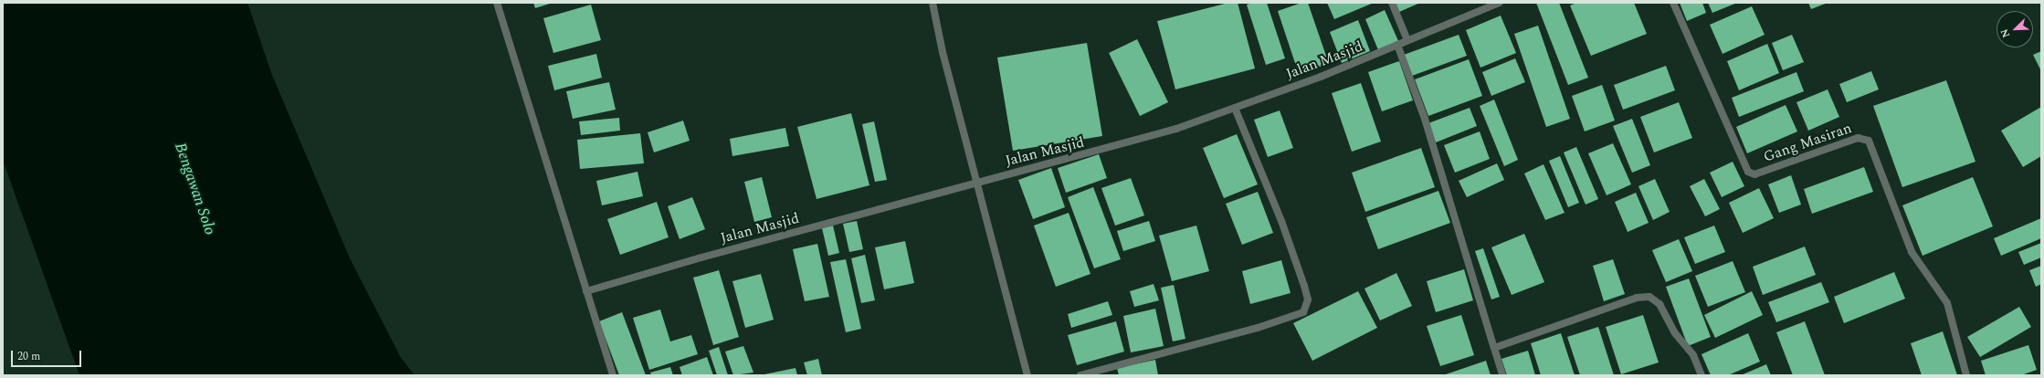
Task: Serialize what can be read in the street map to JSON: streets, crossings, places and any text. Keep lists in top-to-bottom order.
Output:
{
  "streets": {
    "street": ["Jalan Masjid", "Gang Masiran"]
  },
  "water": ["Bengawan Solo"],
  "scale_bar": "20 m",
  "north": "bottom left"
}
